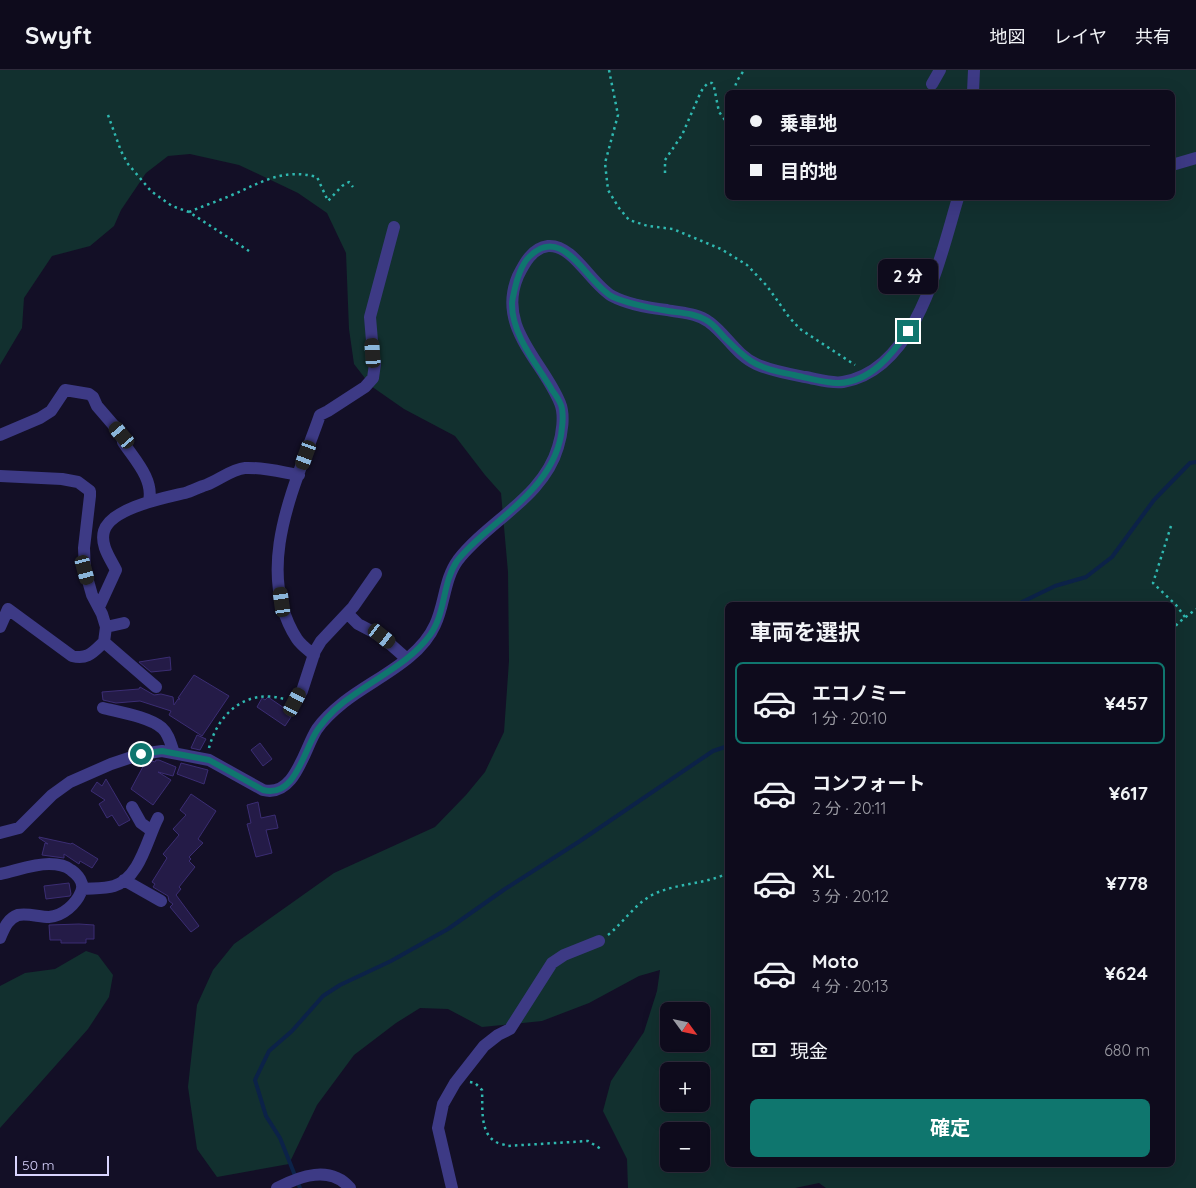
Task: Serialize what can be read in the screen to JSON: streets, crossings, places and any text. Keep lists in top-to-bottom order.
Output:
{
  "scale_bar": "50 m",
  "north": "bottom right",
  "page": {
    "header": "Swyft",
    "nav": ["地図", "レイヤ", "共有"],
    "banner": ["乗車地", "目的地"],
    "bubble": "2 分",
    "heading": "車両を選択",
    "list": [
      {
        "name": "エコノミー",
        "note": "1 分 · 20:10",
        "value": "¥457"
      },
      {
        "name": "コンフォート",
        "note": "2 分 · 20:11",
        "value": "¥617"
      },
      {
        "name": "XL",
        "note": "3 分 · 20:12",
        "value": "¥778"
      },
      {
        "name": "Moto",
        "note": "4 分 · 20:13",
        "value": "¥624"
      }
    ],
    "map_buttons": ["+", "−"],
    "pay": ["現金", "680 m"],
    "buttons": "確定",
    "scale": "50 m"
  }
}
